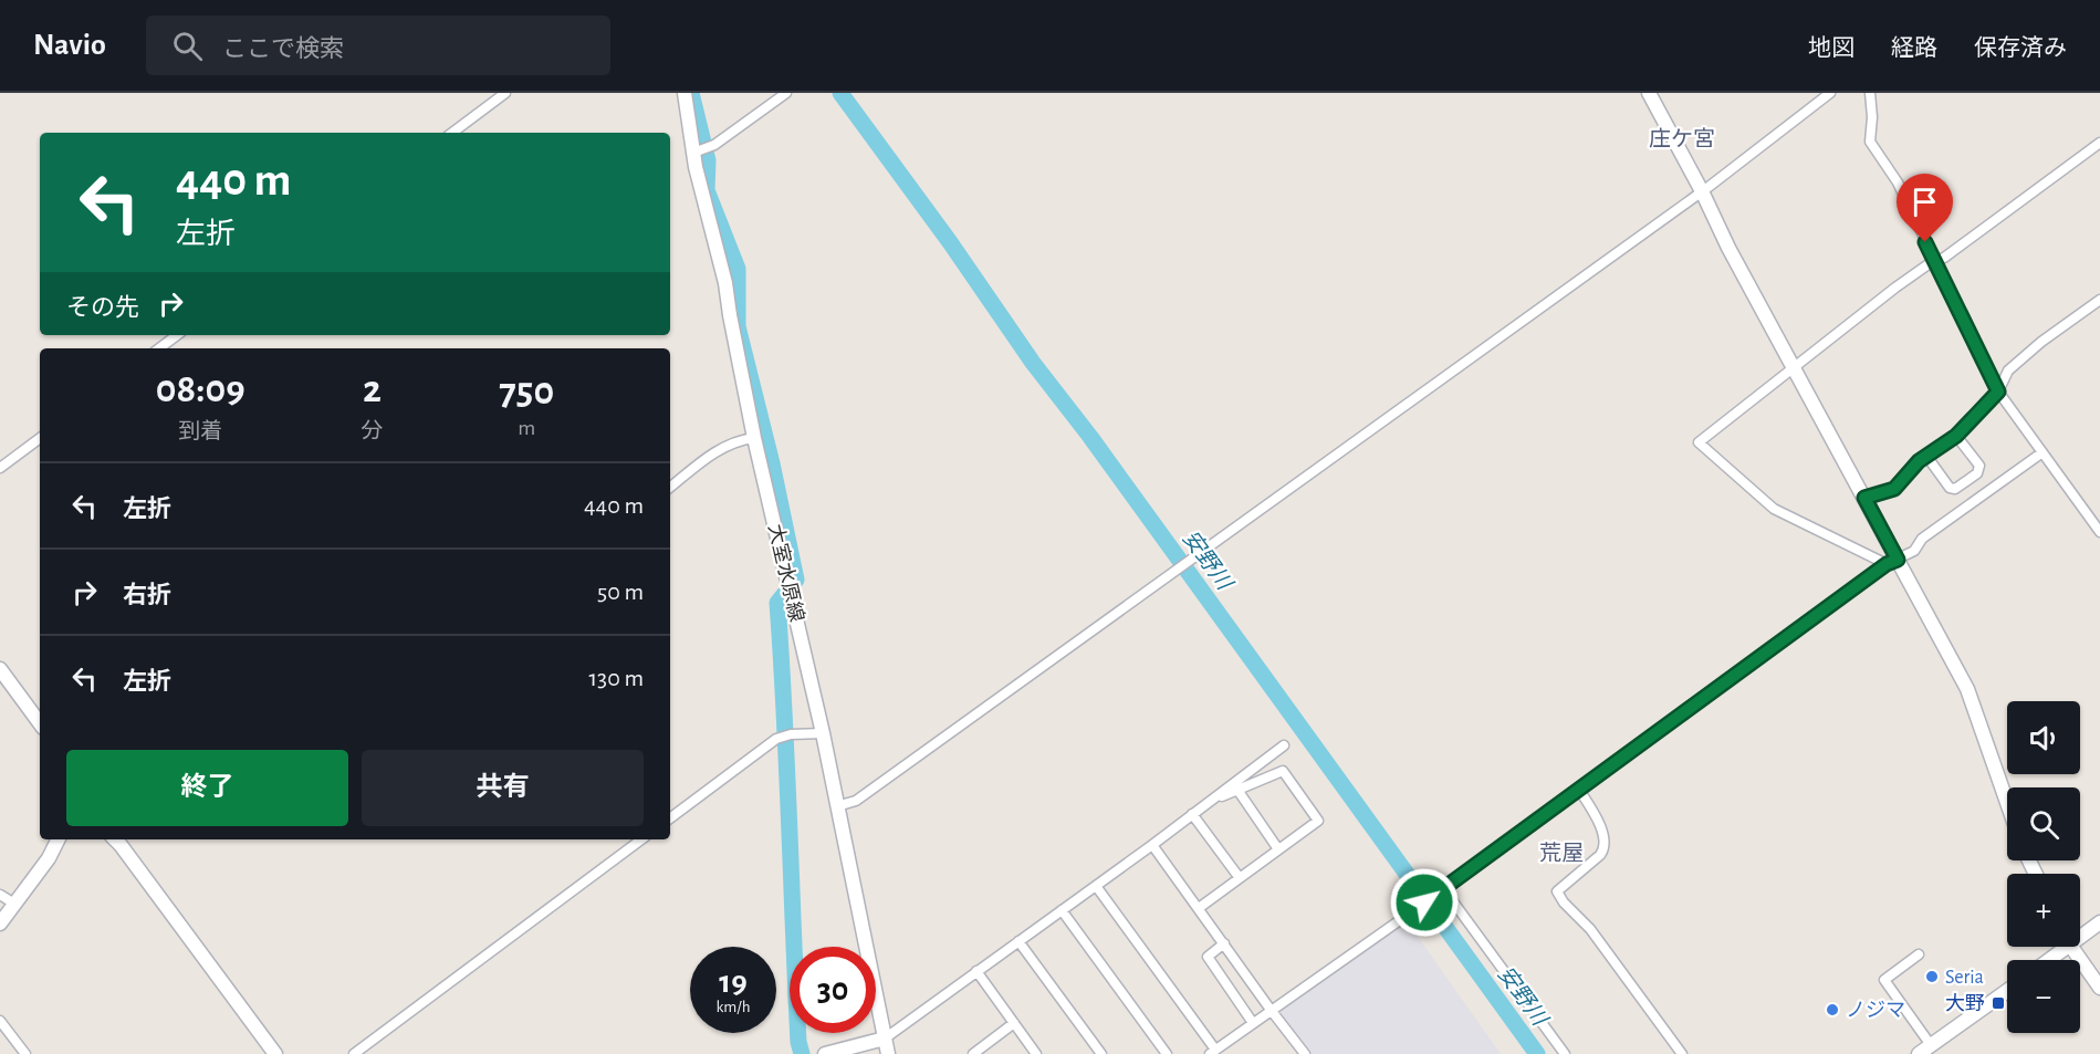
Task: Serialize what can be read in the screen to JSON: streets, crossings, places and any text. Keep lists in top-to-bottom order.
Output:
{
  "streets": {
    "main road": ["大室水原線"]
  },
  "districts": ["庄ケ宮", "荒屋"],
  "water": ["安野川"],
  "places": {
    "other": ["Seria", "ノジマ"],
    "transit": ["大野"]
  },
  "page": {
    "header": "Navio",
    "search": "ここで検索",
    "nav": ["地図", "経路", "保存済み"],
    "turn": ["440 m", "左折"],
    "then": "その先",
    "eta": [
      "08:09",
      "到着",
      "2",
      "分",
      "750",
      "m"
    ],
    "list": [
      {
        "name": "左折",
        "value": "440 m"
      },
      {
        "name": "右折",
        "value": "50 m"
      },
      {
        "name": "左折",
        "value": "130 m"
      }
    ],
    "map_buttons": ["+", "−"],
    "buttons": ["終了", "共有"],
    "speed": "19 km/h",
    "limit": "30"
  }
}
